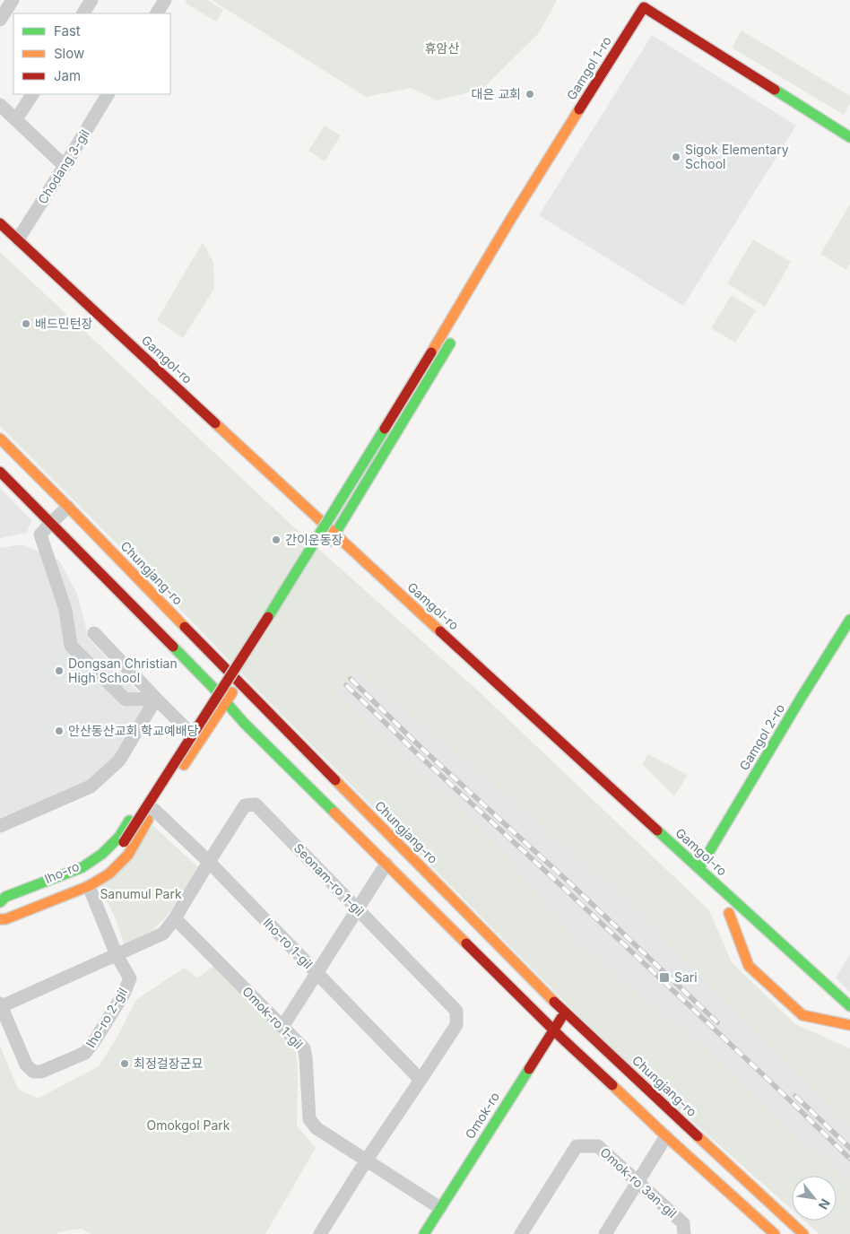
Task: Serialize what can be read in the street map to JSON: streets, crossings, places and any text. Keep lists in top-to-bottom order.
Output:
{
  "streets": {
    "street": [
      "Gamgol 1-ro",
      "Chodang 3-gil",
      "Gamgol-ro",
      "Chungjang-ro",
      "Gamgol 2-ro",
      "Iho-ro",
      "Seonam-ro 1-gil",
      "Iho-ro 1-gil",
      "Iho-ro 2-gil",
      "Omok-ro 1-gil",
      "Omok-ro",
      "Omok-ro 3an-gil"
    ]
  },
  "crossings": [
    ["Gamgol 1-ro", "Iho-ro"],
    ["Chodang 3-gil", "Gamgol-ro"],
    ["Gamgol-ro", "Gamgol 2-ro"],
    ["Chungjang-ro", "Omok-ro"],
    ["Seonam-ro 1-gil", "Iho-ro 1-gil"],
    ["Seonam-ro 1-gil", "Iho-ro 2-gil"],
    ["Seonam-ro 1-gil", "Omok-ro 1-gil"],
    ["Omok-ro 1-gil", "Omok-ro"]
  ],
  "parks": ["휴암산", "Sanumul Park", "Omokgol Park"],
  "places": {
    "other": [
      "대은 교회",
      "Sigok Elementary School",
      "배드민턴장",
      "간이운동장",
      "Dongsan Christian High School",
      "안산동산교회 학교예배당",
      "최정걸장군묘"
    ],
    "transit": ["Sari"]
  },
  "legend": ["Fast", "Slow", "Jam"],
  "north": "bottom right"
}
